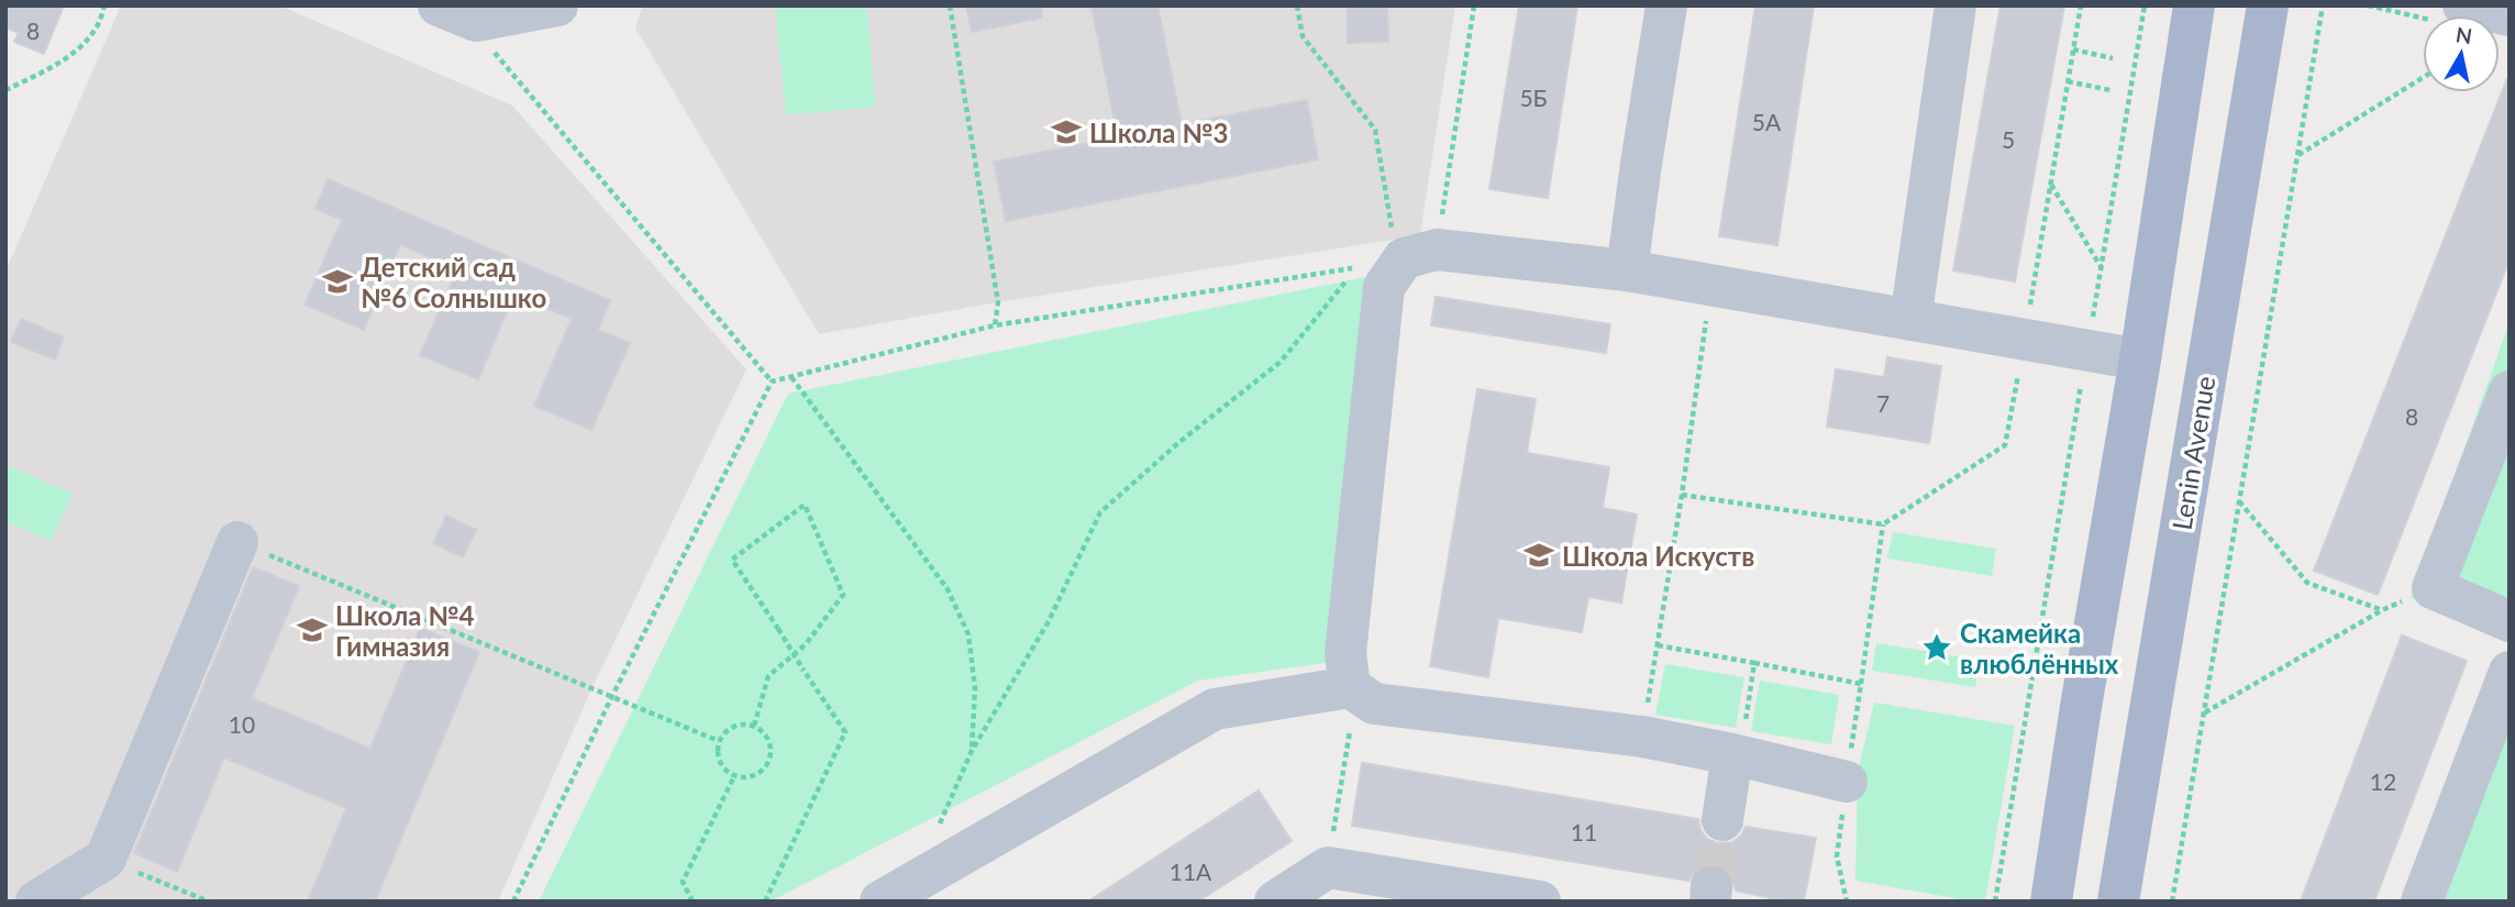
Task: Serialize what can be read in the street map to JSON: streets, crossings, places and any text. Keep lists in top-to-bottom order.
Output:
{
  "streets": {
    "main road": ["Lenin Avenue"]
  },
  "places": {
    "school or university": [
      "Школа №3",
      "Детский сад №6 Солнышко",
      "Школа Искуств",
      "Школа №4 Гимназия"
    ],
    "place": ["Скамейка влюблённых"]
  },
  "house_numbers": [
    "8",
    "5Б",
    "5А",
    "5",
    "7",
    "8",
    "10",
    "12",
    "11",
    "11А"
  ],
  "north": "top"
}
